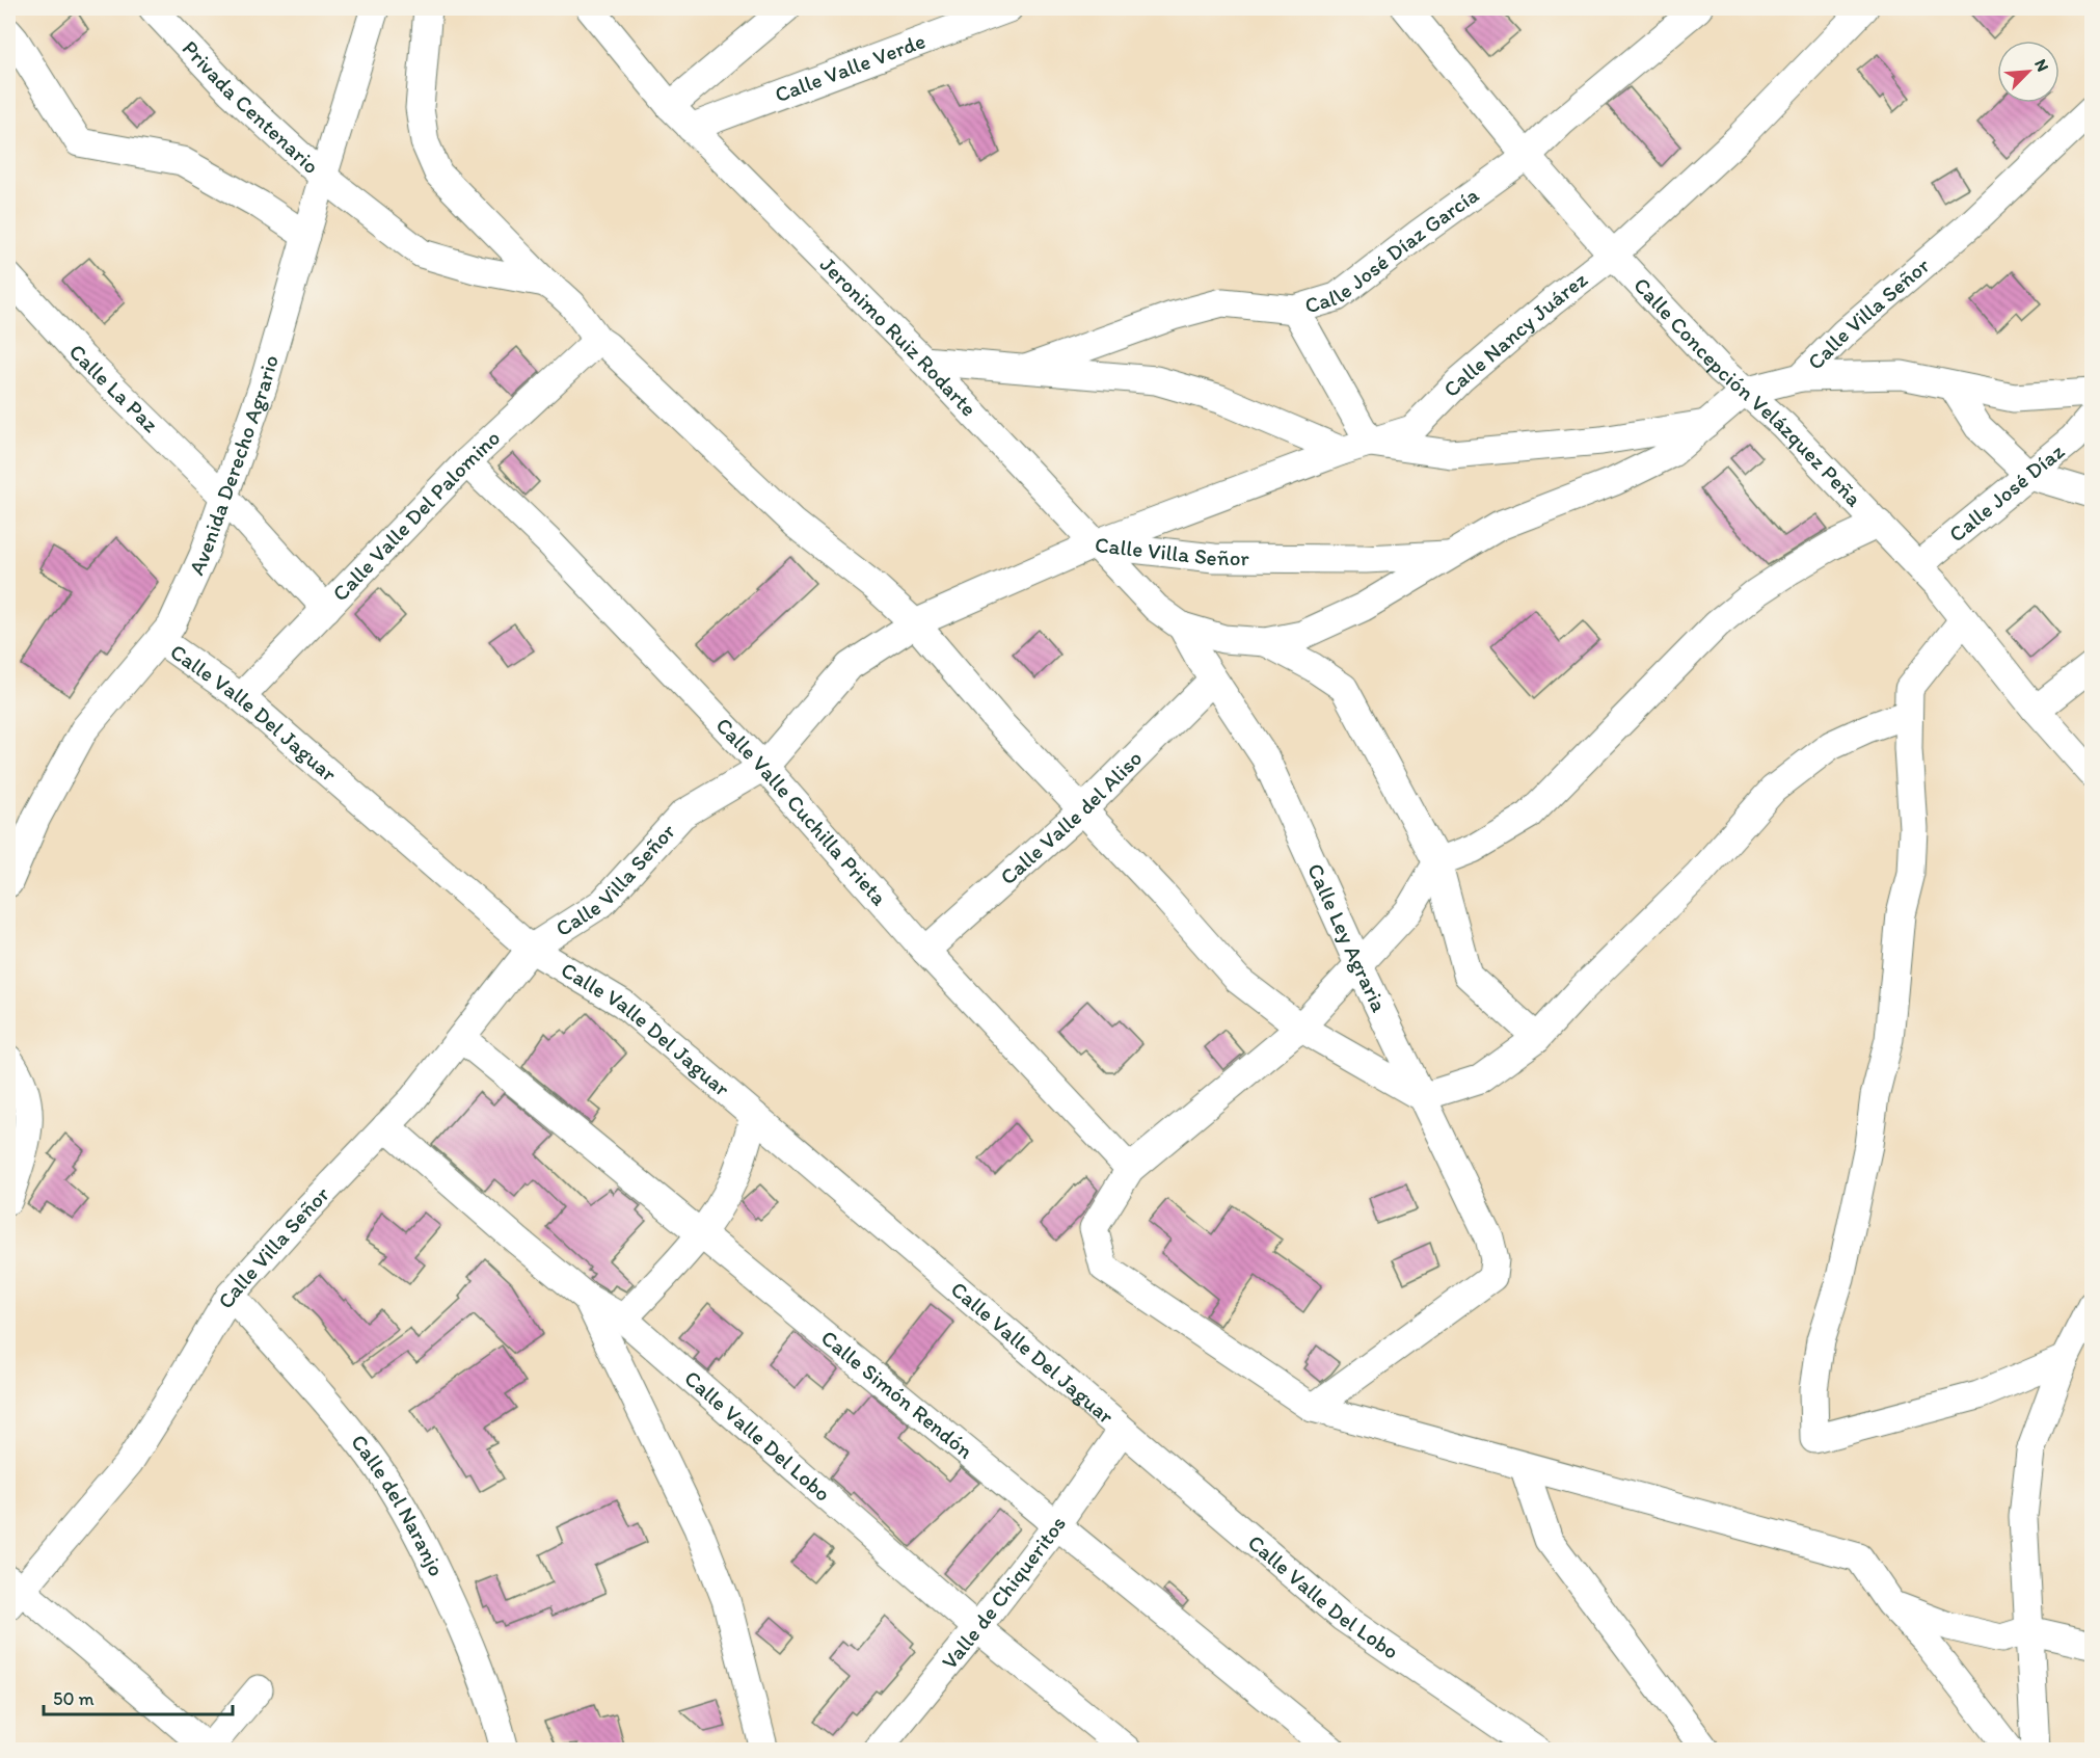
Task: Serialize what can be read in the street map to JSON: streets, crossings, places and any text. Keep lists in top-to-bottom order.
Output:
{
  "streets": {
    "street": [
      "Calle Valle Verde",
      "Privada Centenario",
      "Calle José Díaz García",
      "Calle Villa Señor",
      "Calle Nancy Juárez",
      "Jeronimo Ruiz Rodarte",
      "Calle La Paz",
      "Calle Concepción Velázquez Peña",
      "Avenida Derecho Agrario",
      "Calle José Díaz",
      "Calle Valle Del Palomino",
      "Calle Valle Del Jaguar",
      "Calle Valle Cuchilla Prieta",
      "Calle Valle del Aliso",
      "Calle Ley Agraria",
      "Calle Simón Rendón",
      "Calle Valle Del Lobo",
      "Calle del Naranjo",
      "Valle de Chiqueritos"
    ]
  },
  "crossings": [
    ["Calle Valle Verde", "Jeronimo Ruiz Rodarte"],
    ["Privada Centenario", "Avenida Derecho Agrario"],
    ["Calle José Díaz García", "Calle Concepción Velázquez Peña"],
    ["Calle Villa Señor", "Calle Nancy Juárez"],
    ["Calle Villa Señor", "Jeronimo Ruiz Rodarte"],
    ["Calle Villa Señor", "Calle Concepción Velázquez Peña"],
    ["Calle Villa Señor", "Calle Valle Del Jaguar"],
    ["Calle Villa Señor", "Calle Valle Cuchilla Prieta"],
    ["Calle Villa Señor", "Calle Simón Rendón"],
    ["Calle Villa Señor", "Calle Valle Del Lobo"],
    ["Calle Villa Señor", "Calle del Naranjo"],
    ["Calle Nancy Juárez", "Jeronimo Ruiz Rodarte"],
    ["Calle Nancy Juárez", "Calle Concepción Velázquez Peña"],
    ["Jeronimo Ruiz Rodarte", "Calle Ley Agraria"],
    ["Calle La Paz", "Avenida Derecho Agrario"],
    ["Calle La Paz", "Calle Valle Del Palomino"],
    ["Calle Concepción Velázquez Peña", "Calle José Díaz"],
    ["Avenida Derecho Agrario", "Calle Valle Del Jaguar"],
    ["Calle Valle Del Palomino", "Calle Valle Del Jaguar"],
    ["Calle Valle Del Palomino", "Calle Valle Cuchilla Prieta"],
    ["Calle Valle Del Jaguar", "Calle Valle Del Lobo"],
    ["Calle Valle Del Jaguar", "Valle de Chiqueritos"],
    ["Calle Valle Cuchilla Prieta", "Calle Valle del Aliso"],
    ["Calle Valle del Aliso", "Calle Ley Agraria"],
    ["Calle Simón Rendón", "Valle de Chiqueritos"],
    ["Calle Valle Del Lobo", "Valle de Chiqueritos"]
  ],
  "scale_bar": "50 m",
  "north": "top right"
}
